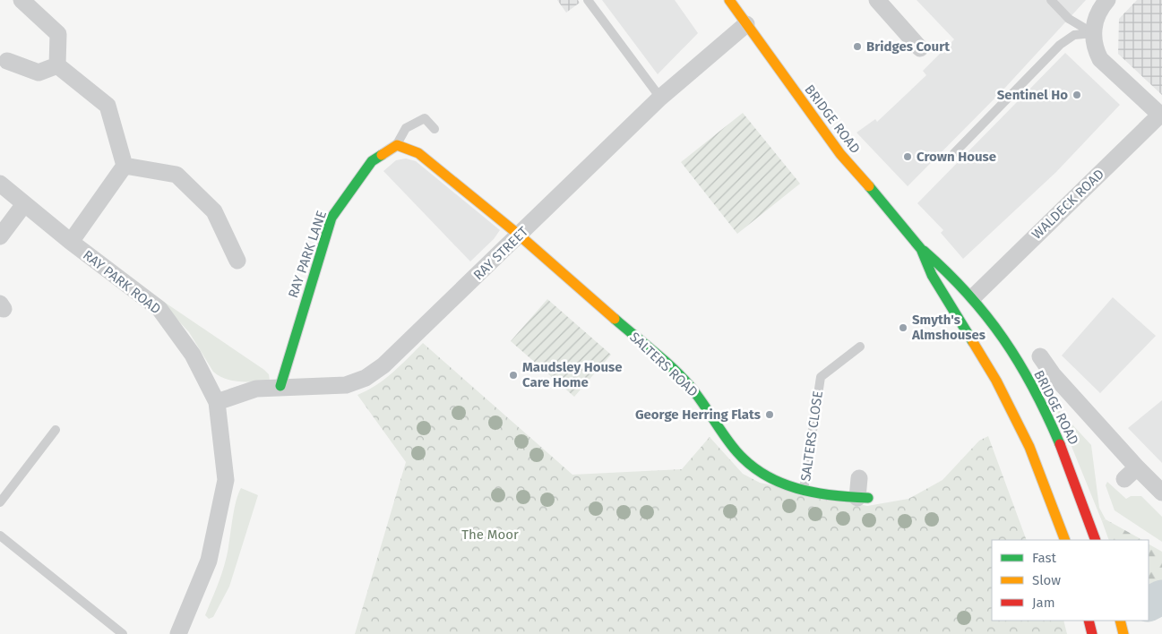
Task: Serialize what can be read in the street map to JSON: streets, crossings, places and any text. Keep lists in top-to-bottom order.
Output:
{
  "streets": {
    "main road": ["BRIDGE ROAD", "RAY PARK LANE", "SALTERS ROAD"],
    "street": ["WALDECK ROAD", "RAY STREET", "RAY PARK ROAD"],
    "lane": ["SALTERS CLOSE"]
  },
  "crossings": [
    ["BRIDGE ROAD", "WALDECK ROAD"],
    ["BRIDGE ROAD", "RAY STREET"],
    ["RAY STREET", "RAY PARK LANE"],
    ["RAY STREET", "RAY PARK ROAD"],
    ["RAY STREET", "SALTERS ROAD"],
    ["SALTERS ROAD", "SALTERS CLOSE"]
  ],
  "parks": ["The Moor"],
  "places": [
    "Bridges Court",
    "Sentinel Ho",
    "Crown House",
    "Smyth's Almshouses",
    "Maudsley House Care Home",
    "George Herring Flats"
  ],
  "legend": ["Fast", "Slow", "Jam"]
}
